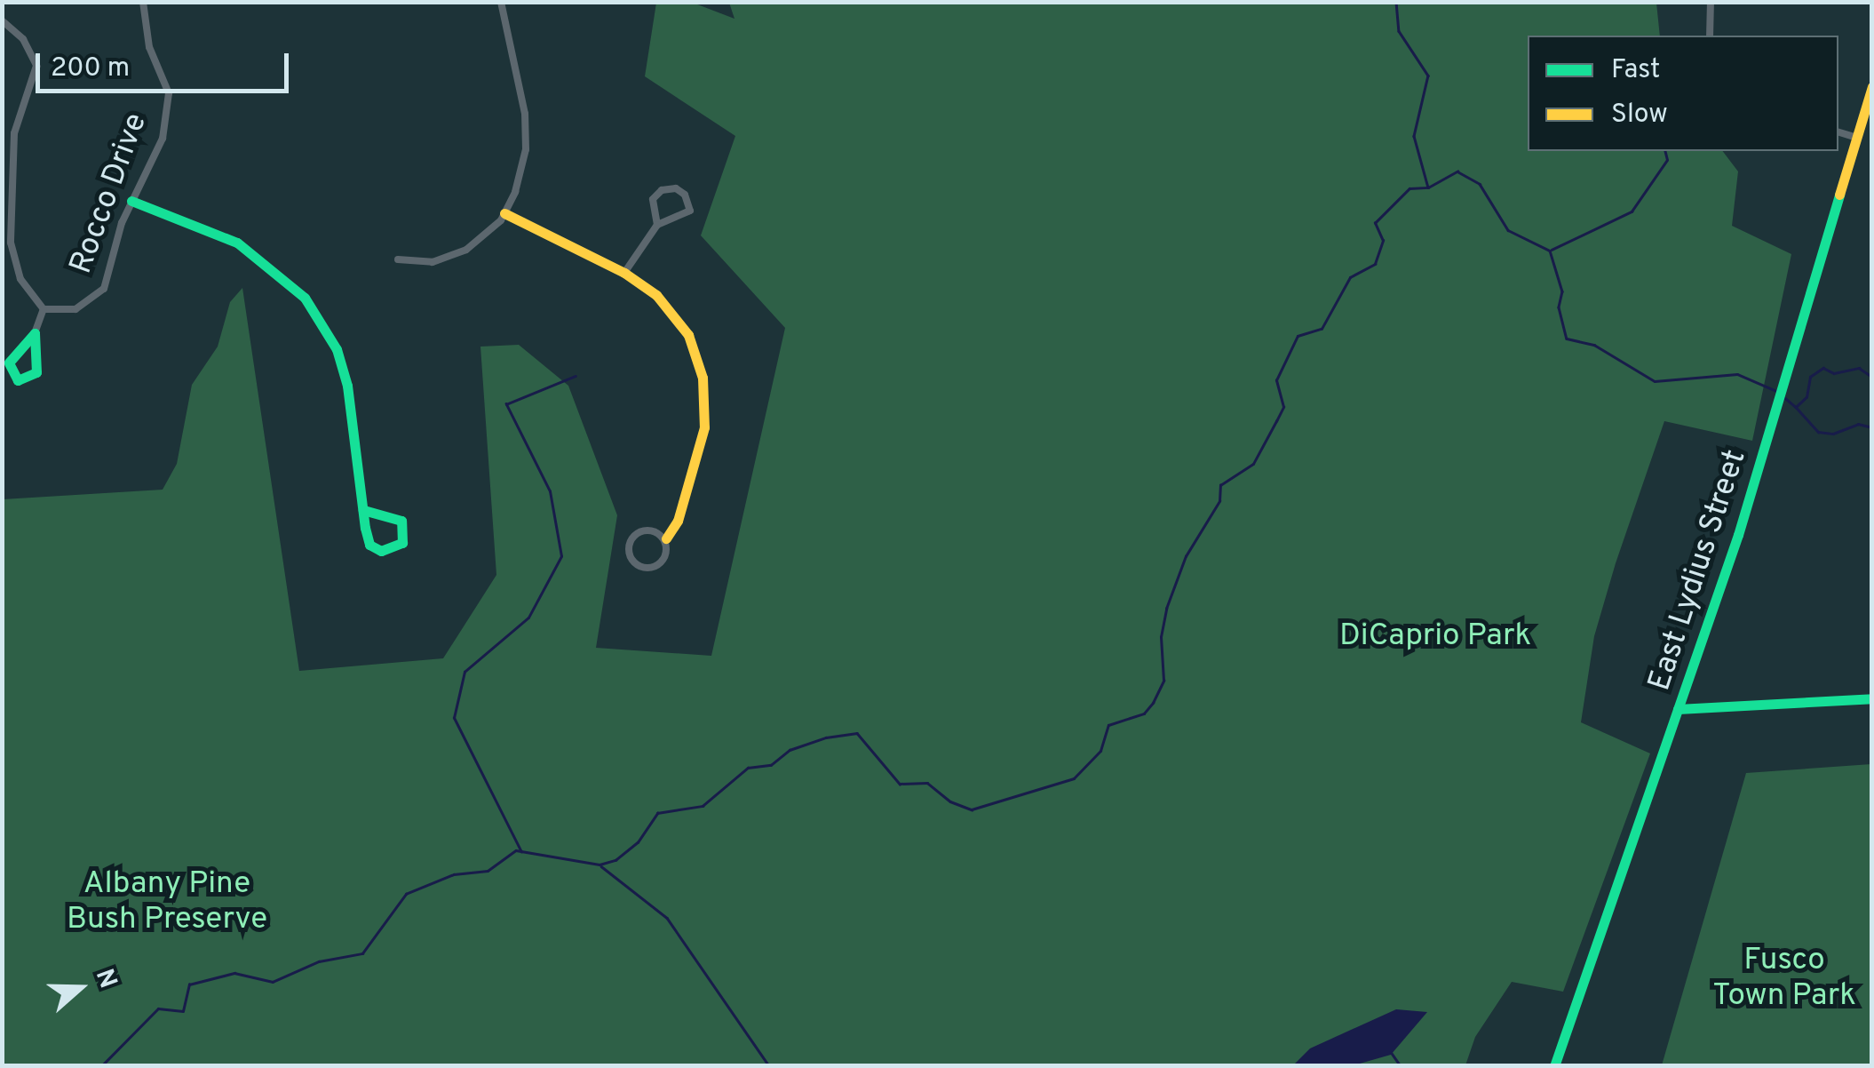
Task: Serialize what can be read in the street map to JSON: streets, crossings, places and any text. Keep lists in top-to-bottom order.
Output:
{
  "streets": {
    "street": ["Rocco Drive", "East Lydius Street"]
  },
  "parks": ["DiCaprio Park", "Albany Pine Bush Preserve", "Fusco Town Park"],
  "legend": ["Fast", "Slow"],
  "scale_bar": "200 m",
  "north": "right"
}
